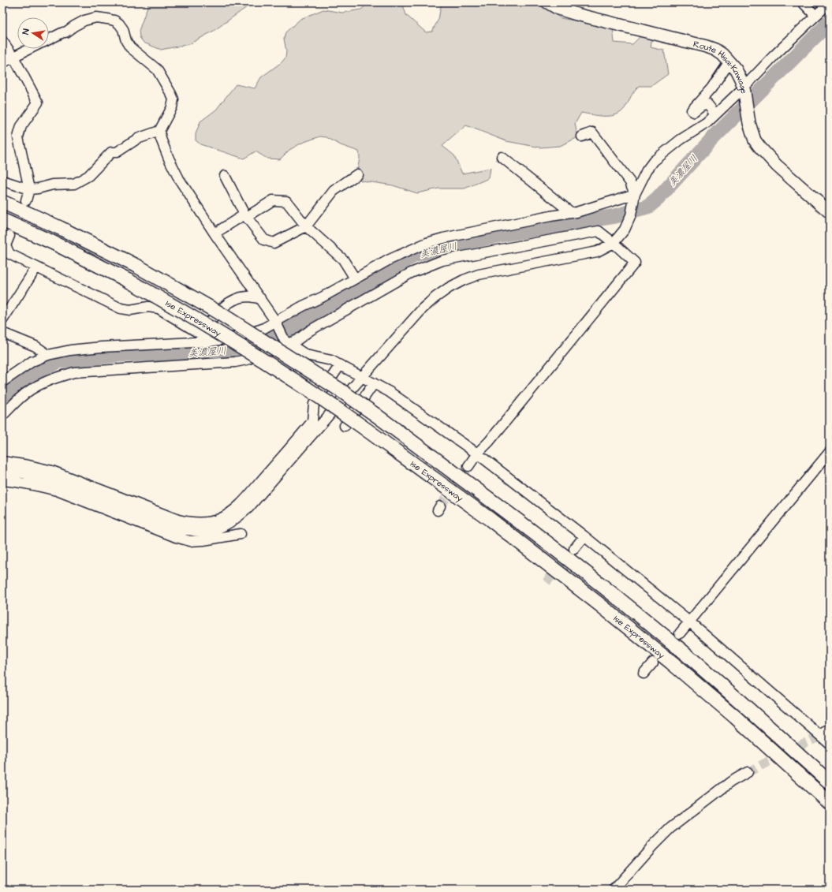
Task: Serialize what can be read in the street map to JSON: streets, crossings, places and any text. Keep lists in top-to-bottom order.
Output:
{
  "streets": {
    "highway": ["Ise Expressway"],
    "main road": ["Route Hisai-Kawage"]
  },
  "water": ["美濃屋川"],
  "north": "left"
}
